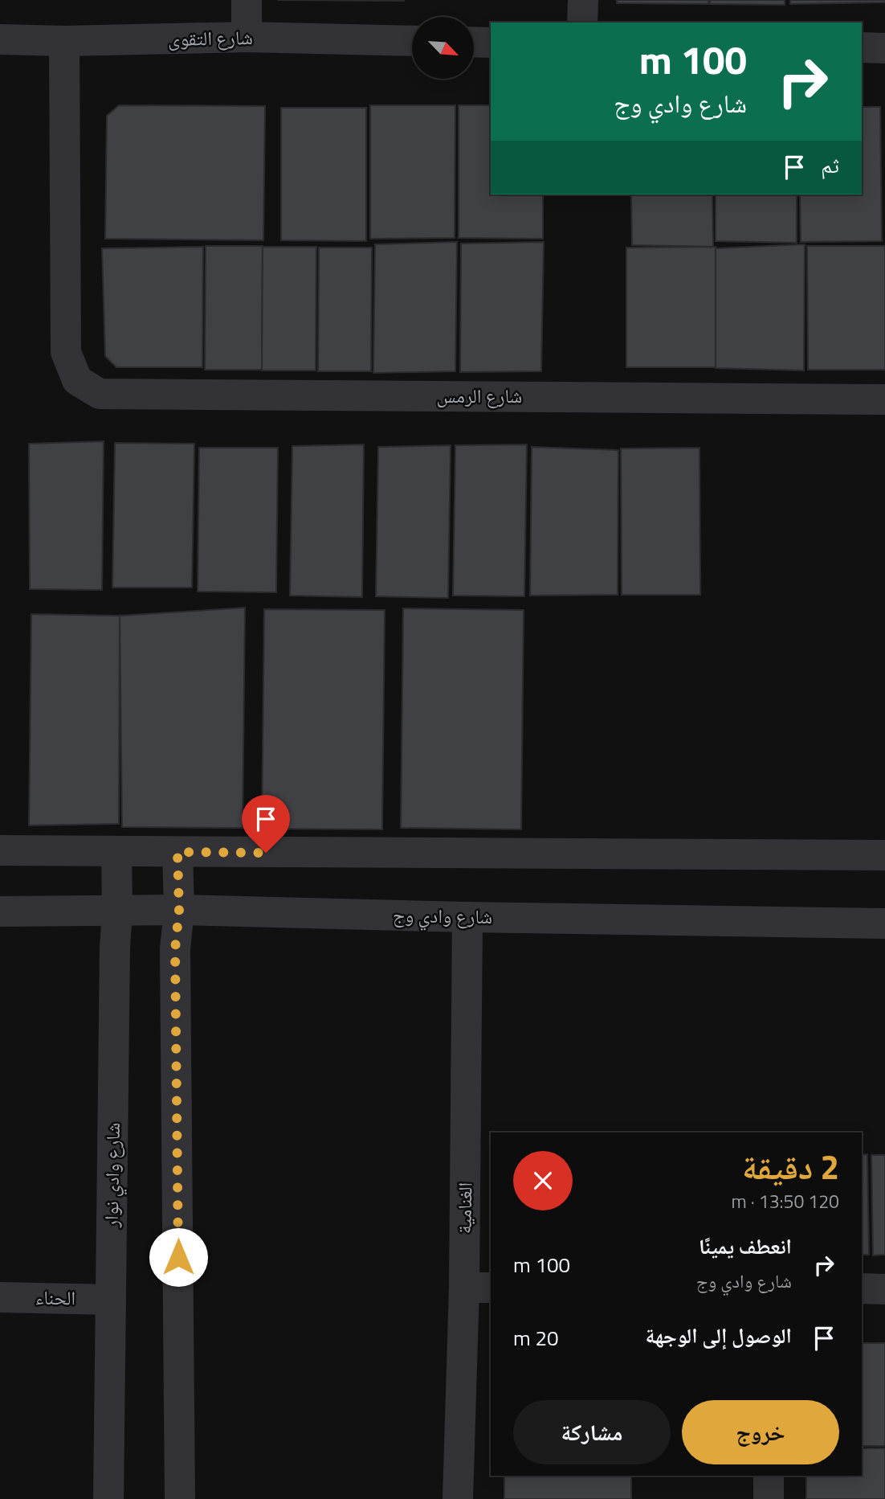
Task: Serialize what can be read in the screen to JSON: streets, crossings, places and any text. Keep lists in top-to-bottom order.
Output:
{
  "streets": {
    "street": [
      "شارع التقوى",
      "شارع الرمس",
      "شارع وادي وج",
      "شارع وادي نوار",
      "الغنامية",
      "الحناء"
    ]
  },
  "crossings": [
    ["شارع التقوى", "شارع الرمس"],
    ["شارع وادي وج", "شارع وادي نوار"],
    ["شارع وادي وج", "الغنامية"],
    ["شارع وادي نوار", "الحناء"]
  ],
  "north": "bottom right",
  "page": {
    "turn": ["100 m", "شارع وادي وج"],
    "then": "ثم",
    "heading": ["2 دقيقة", "120 m · 13:50"],
    "list": [
      {
        "name": "انعطف يمينًا",
        "note": "شارع وادي وج",
        "value": "100 m"
      },
      {
        "name": "الوصول إلى الوجهة",
        "value": "20 m"
      }
    ],
    "buttons": ["خروج", "مشاركة"]
  }
}
